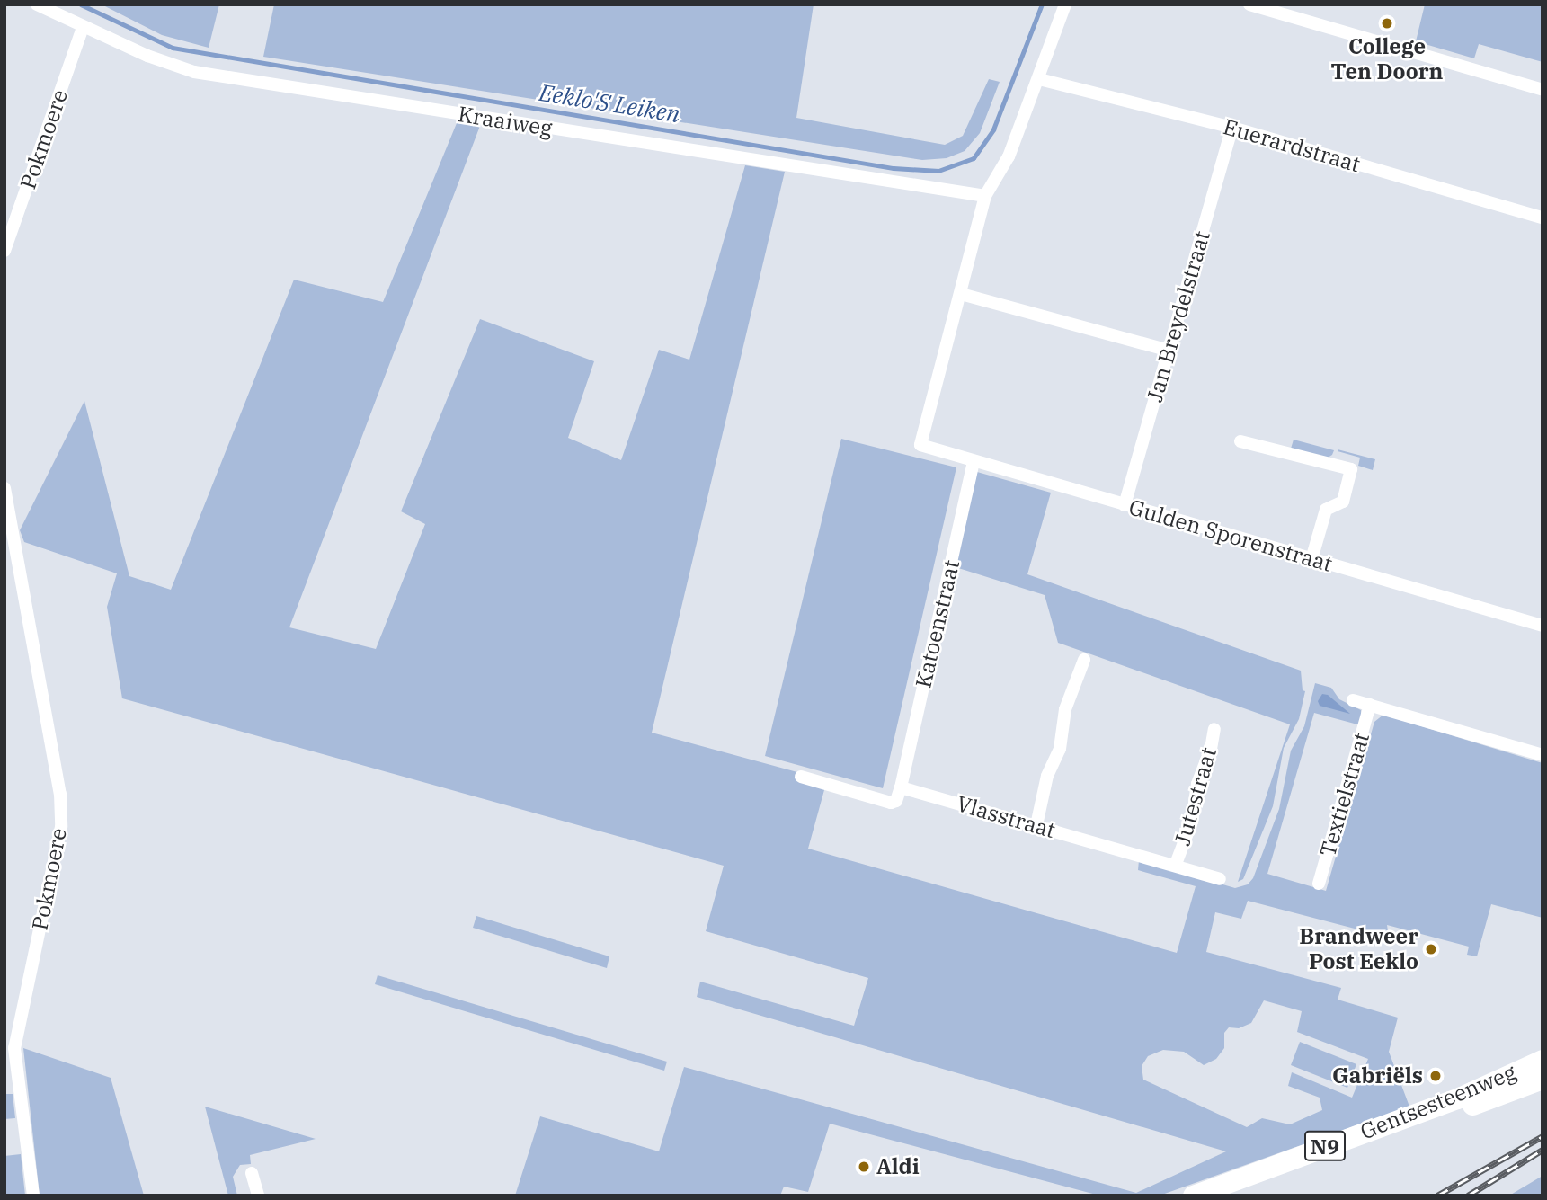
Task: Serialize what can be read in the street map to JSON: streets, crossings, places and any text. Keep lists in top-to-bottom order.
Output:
{
  "streets": {
    "main road": ["Gentsesteenweg", "N9"],
    "street": [
      "Kraaiweg",
      "Pokmoere",
      "Euerardstraat",
      "Jan Breydelstraat",
      "Gulden Sporenstraat",
      "Katoenstraat",
      "Textielstraat",
      "Jutestraat",
      "Vlasstraat"
    ]
  },
  "crossings": [
    ["Kraaiweg", "Pokmoere"],
    ["Euerardstraat", "Jan Breydelstraat"],
    ["Jan Breydelstraat", "Gulden Sporenstraat"],
    ["Gulden Sporenstraat", "Katoenstraat"],
    ["Katoenstraat", "Vlasstraat"],
    ["Jutestraat", "Vlasstraat"]
  ],
  "water": ["Eeklo'S Leiken"],
  "places": [
    "College Ten Doorn",
    "Brandweer Post Eeklo",
    "Gabriëls",
    "Aldi"
  ]
}
